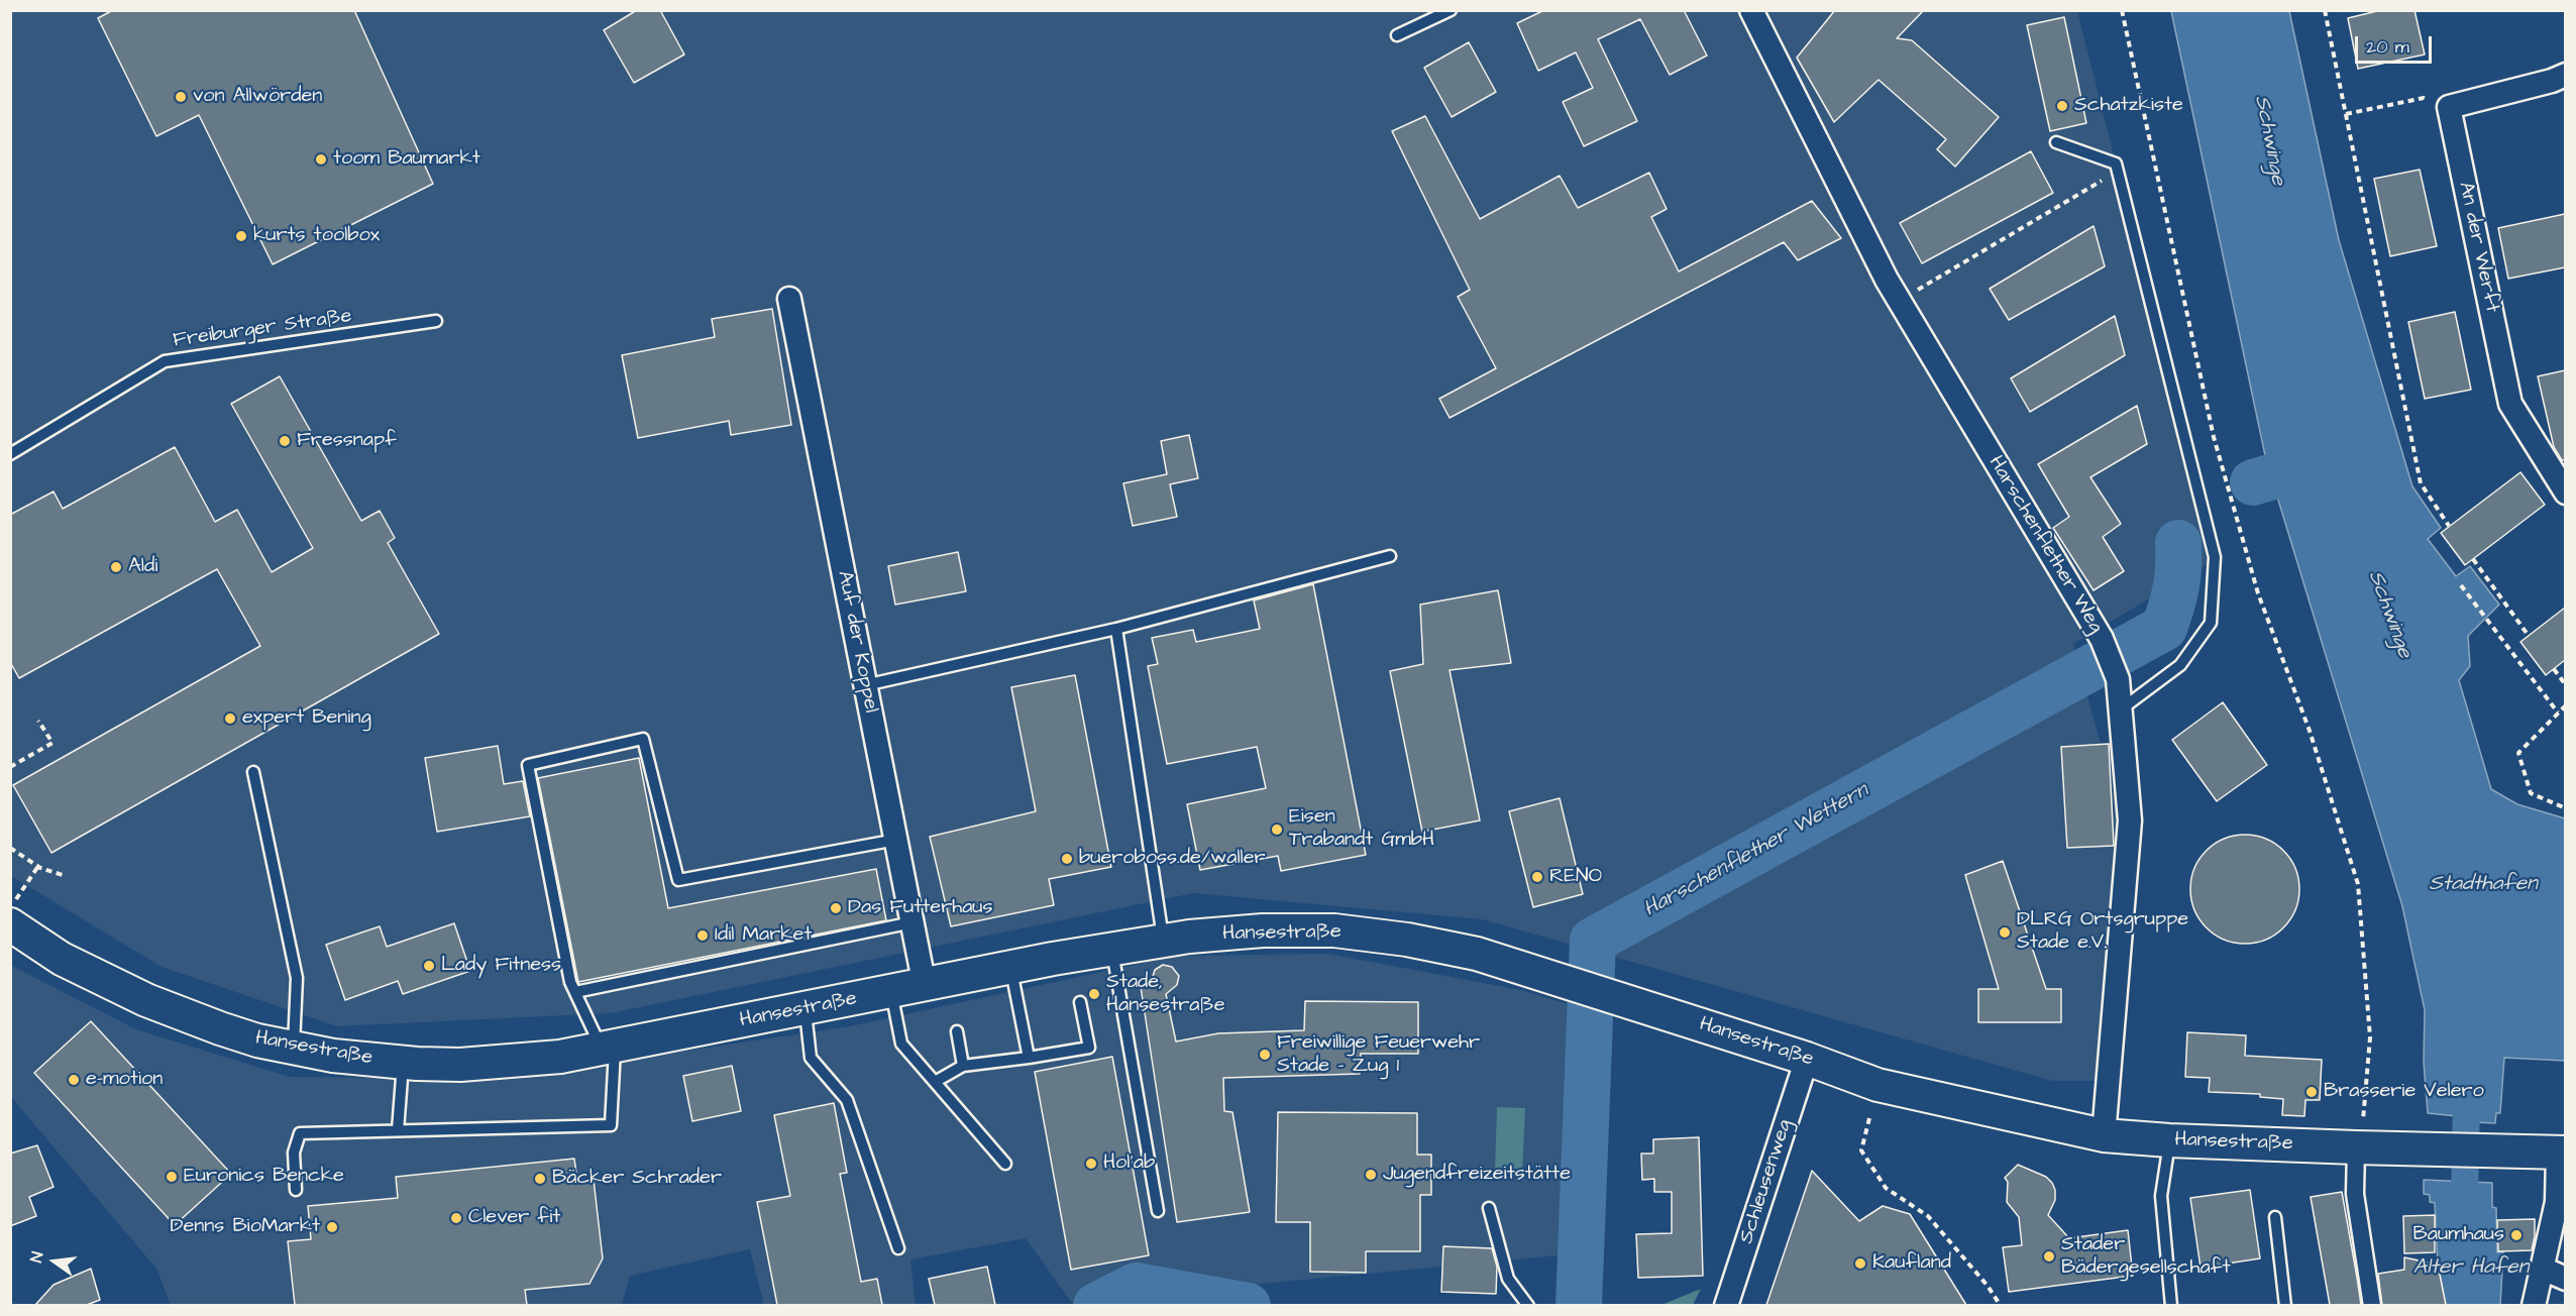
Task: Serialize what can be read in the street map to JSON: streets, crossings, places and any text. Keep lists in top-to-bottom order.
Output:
{
  "streets": {
    "main road": ["Hansestraße"],
    "street": [
      "An der Werft",
      "Harschenflether Weg",
      "Auf der Koppel",
      "Schleusenweg"
    ],
    "lane": ["Freiburger Straße"]
  },
  "crossings": [
    ["Harschenflether Weg", "Hansestraße"],
    ["Auf der Koppel", "Hansestraße"],
    ["Hansestraße", "Schleusenweg"]
  ],
  "water": [
    "Schwinge",
    "Harschenflether Wettern",
    "Stadthafen",
    "Alter Hafen"
  ],
  "places": [
    "von Allwörden",
    "Schatzkiste",
    "toom Baumarkt",
    "kurts toolbox",
    "Fressnapf",
    "Aldi",
    "expert Bening",
    "Eisen Trabandt GmbH",
    "bueroboss.de/waller",
    "RENO",
    "Das Futterhaus",
    "DLRG Ortsgruppe Stade e.V.",
    "Idil Market",
    "Lady Fitness",
    "Stade, Hansestraße",
    "Freiwillige Feuerwehr Stade - Zug 1",
    "e-motion",
    "Brasserie Velero",
    "Hol'ab",
    "Jugendfreizeitstätte",
    "Euronics Bencke",
    "Bäcker Schrader",
    "Clever fit",
    "Denns BioMarkt",
    "Baumhaus",
    "Stader Bädergesellschaft",
    "Kaufland"
  ],
  "scale_bar": "20 m",
  "north": "left"
}
